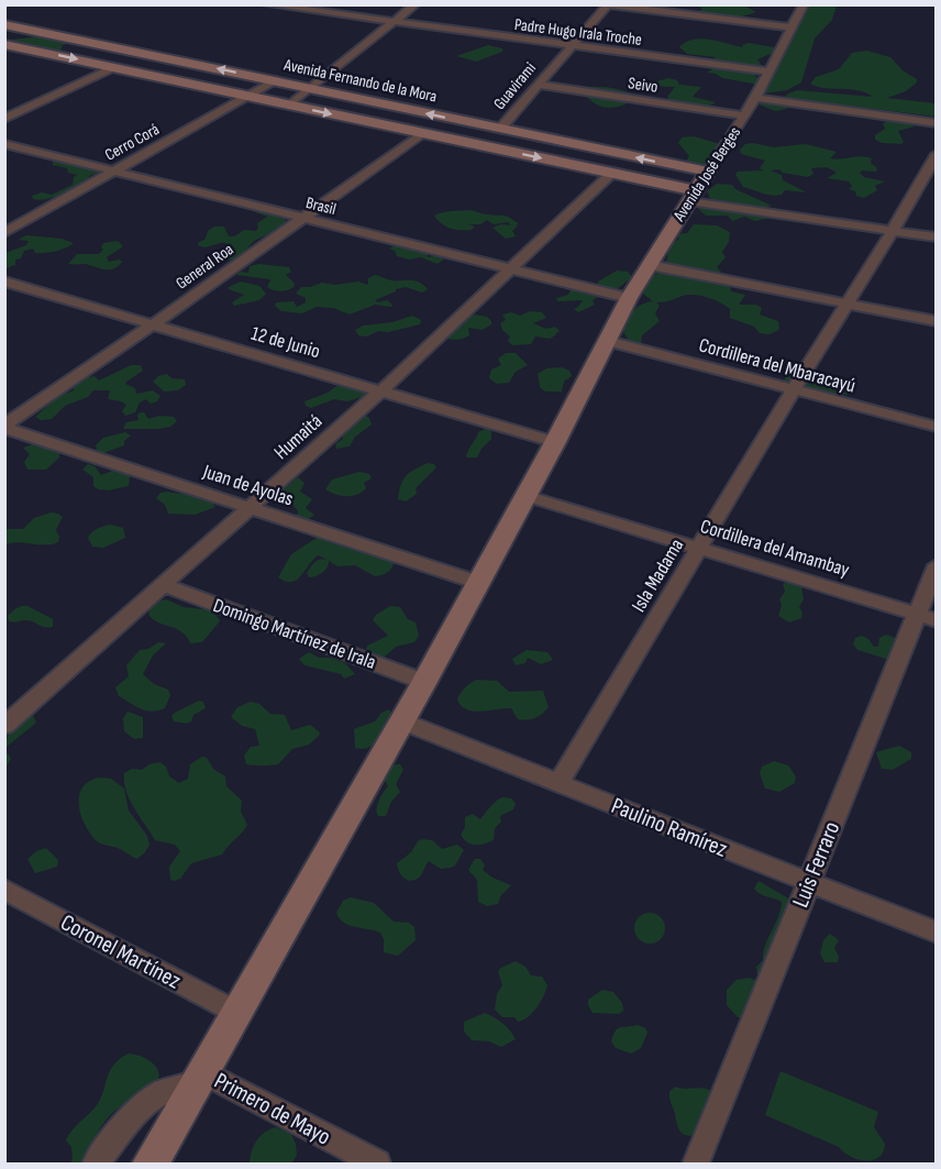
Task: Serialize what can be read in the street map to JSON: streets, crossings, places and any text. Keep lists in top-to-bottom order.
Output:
{
  "streets": {
    "main road": ["Avenida Fernando de la Mora", "Avenida José Berges"],
    "street": [
      "Padre Hugo Irala Troche",
      "Seivo",
      "Guavirami",
      "Cerro Corá",
      "Brasil",
      "General Roa",
      "12 de Junio",
      "Cordillera del Mbaracayú",
      "Humaitá",
      "Juan de Ayolas",
      "Cordillera del Amambay",
      "Isla Madama",
      "Domingo Martínez de Irala",
      "Paulino Ramírez",
      "Luis Ferraro",
      "Coronel Martínez",
      "Primero de Mayo"
    ]
  },
  "crossings": [
    ["Padre Hugo Irala Troche", "Guavirami"],
    ["Padre Hugo Irala Troche", "Avenida José Berges"],
    ["Avenida Fernando de la Mora", "Guavirami"],
    ["Avenida Fernando de la Mora", "Cerro Corá"],
    ["Avenida Fernando de la Mora", "Avenida José Berges"],
    ["Avenida Fernando de la Mora", "General Roa"],
    ["Avenida Fernando de la Mora", "Humaitá"],
    ["Seivo", "Guavirami"],
    ["Seivo", "Avenida José Berges"],
    ["Cerro Corá", "Brasil"],
    ["Avenida José Berges", "Brasil"],
    ["Avenida José Berges", "12 de Junio"],
    ["Avenida José Berges", "Cordillera del Mbaracayú"],
    ["Avenida José Berges", "Juan de Ayolas"],
    ["Avenida José Berges", "Cordillera del Amambay"],
    ["Avenida José Berges", "Domingo Martínez de Irala"],
    ["Avenida José Berges", "Paulino Ramírez"],
    ["Avenida José Berges", "Coronel Martínez"],
    ["Avenida José Berges", "Primero de Mayo"],
    ["Brasil", "General Roa"],
    ["Brasil", "Humaitá"],
    ["General Roa", "12 de Junio"],
    ["General Roa", "Juan de Ayolas"],
    ["12 de Junio", "Humaitá"],
    ["Cordillera del Mbaracayú", "Isla Madama"],
    ["Humaitá", "Juan de Ayolas"],
    ["Humaitá", "Domingo Martínez de Irala"],
    ["Cordillera del Amambay", "Isla Madama"],
    ["Cordillera del Amambay", "Luis Ferraro"],
    ["Isla Madama", "Paulino Ramírez"],
    ["Paulino Ramírez", "Luis Ferraro"]
  ]
}
